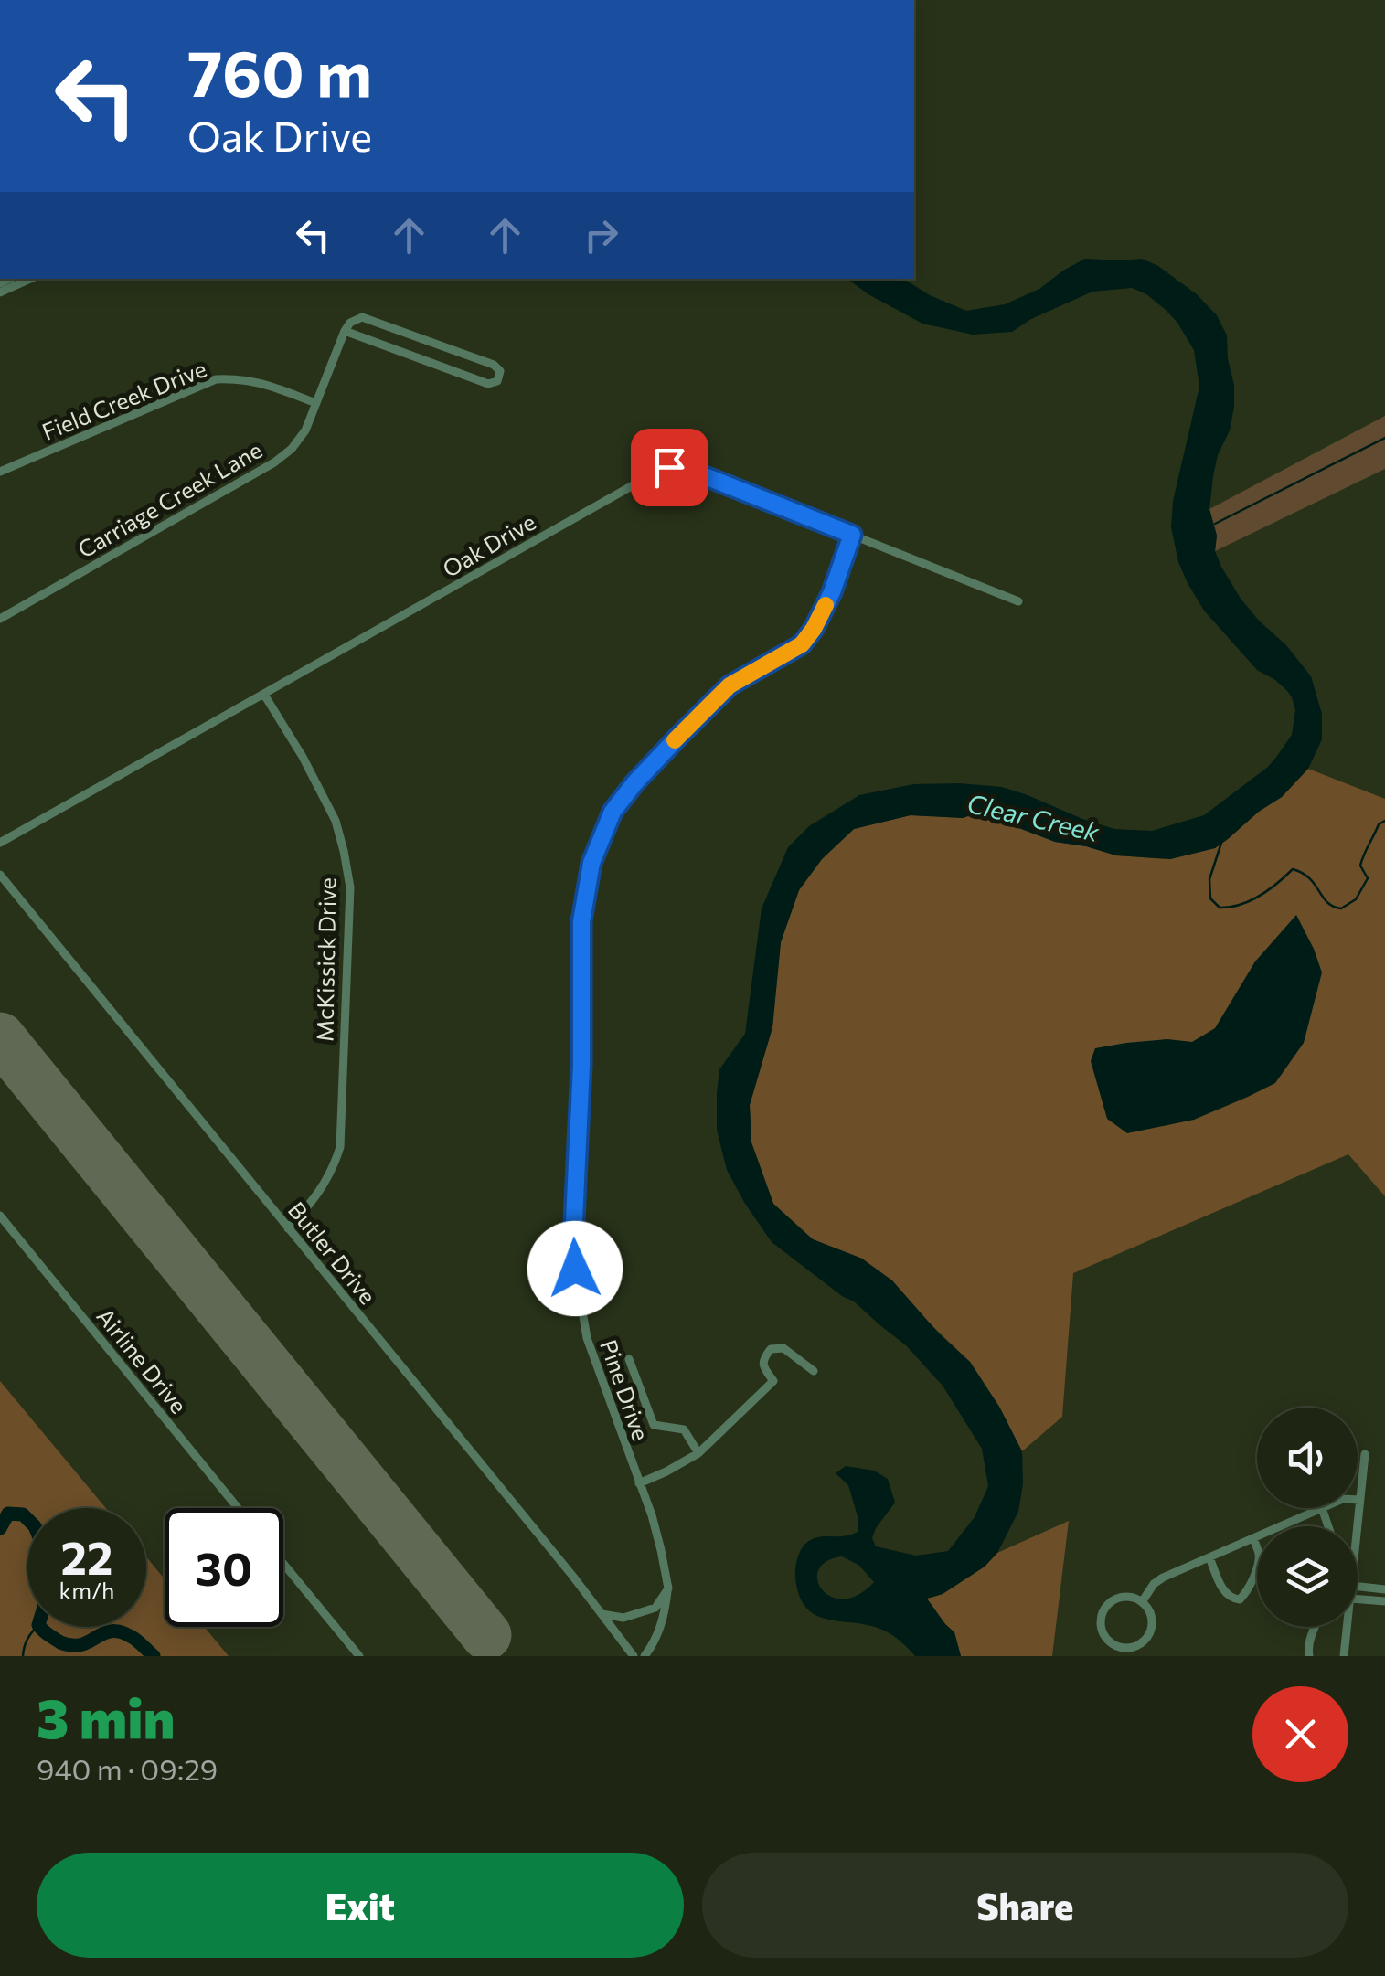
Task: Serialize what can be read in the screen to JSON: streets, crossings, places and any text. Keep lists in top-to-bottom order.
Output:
{
  "streets": {
    "street": [
      "Field Creek Drive",
      "Carriage Creek Lane",
      "Oak Drive",
      "McKissick Drive",
      "Butler Drive",
      "Airline Drive",
      "Pine Drive"
    ]
  },
  "crossings": [
    ["Field Creek Drive", "Carriage Creek Lane"],
    ["Oak Drive", "McKissick Drive"],
    ["Oak Drive", "Pine Drive"],
    ["McKissick Drive", "Butler Drive"]
  ],
  "water": ["Clear Creek"],
  "page": {
    "turn": ["760 m", "Oak Drive"],
    "speed": "22 km/h",
    "limit": "30",
    "heading": ["3 min", "940 m · 09:29"],
    "buttons": ["Exit", "Share"]
  }
}
